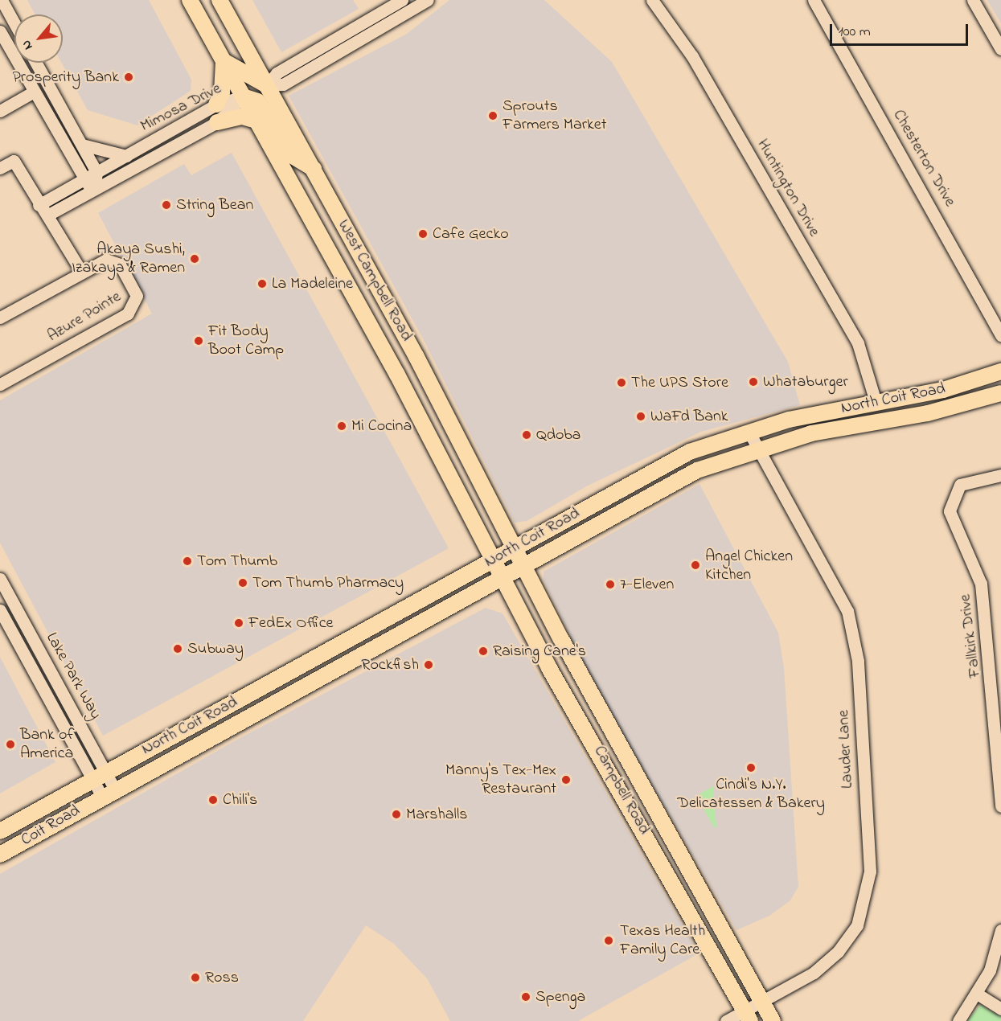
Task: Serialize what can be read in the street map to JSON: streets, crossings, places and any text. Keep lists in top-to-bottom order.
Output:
{
  "streets": {
    "main road": [
      "West Campbell Road",
      "North Coit Road",
      "Campbell Road",
      "Coit Road"
    ],
    "street": [
      "Mimosa Drive",
      "Chesterton Drive",
      "Huntington Drive",
      "Azure Pointe",
      "Fallkirk Drive",
      "Lake Park Way",
      "Lauder Lane"
    ]
  },
  "crossings": [
    ["Huntington Drive", "North Coit Road"],
    ["West Campbell Road", "North Coit Road"],
    ["West Campbell Road", "Campbell Road"],
    ["North Coit Road", "Lake Park Way"],
    ["North Coit Road", "Lauder Lane"],
    ["North Coit Road", "Campbell Road"],
    ["North Coit Road", "Coit Road"],
    ["Lake Park Way", "Coit Road"],
    ["Lauder Lane", "Campbell Road"]
  ],
  "places": [
    "Prosperity Bank",
    "Sprouts Farmers Market",
    "String Bean",
    "Cafe Gecko",
    "Akaya Sushi, Izakaya & Ramen",
    "La Madeleine",
    "Fit Body Boot Camp",
    "Whataburger",
    "The UPS Store",
    "WaFd Bank",
    "Mi Cocina",
    "Qdoba",
    "Tom Thumb",
    "Angel Chicken Kitchen",
    "Tom Thumb Pharmacy",
    "7-Eleven",
    "FedEx Office",
    "Subway",
    "Raising Cane's",
    "Rockfish",
    "Bank of America",
    "Cindi's N.Y. Delicatessen & Bakery",
    "Manny's Tex-Mex Restaurant",
    "Chili's",
    "Marshalls",
    "Texas Health Family Care",
    "Ross",
    "Spenga"
  ],
  "scale_bar": "100 m",
  "north": "bottom left"
}
